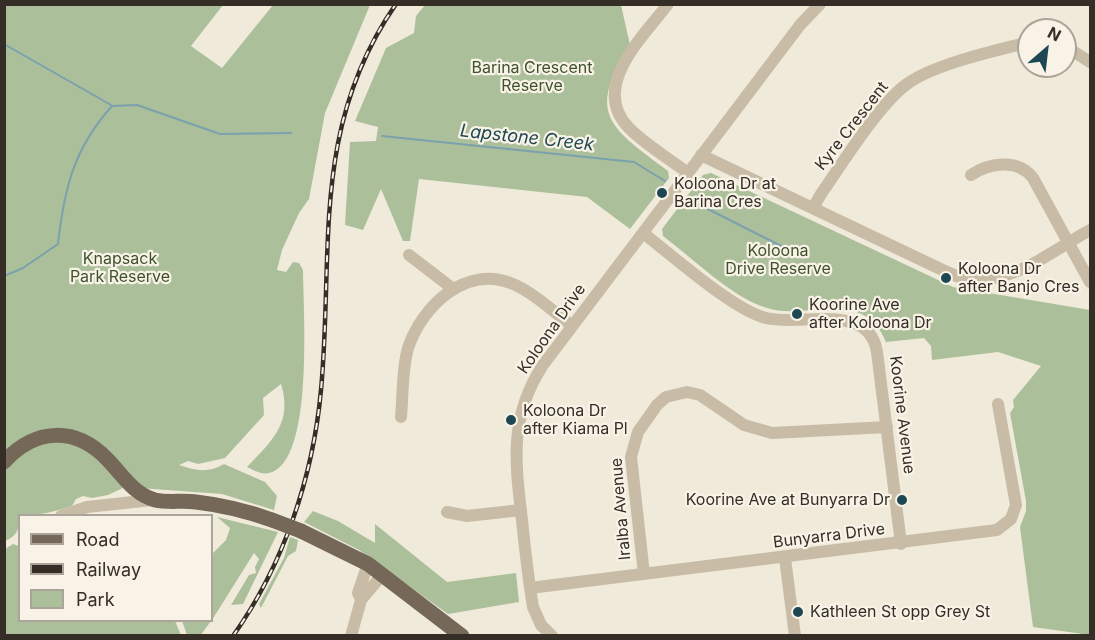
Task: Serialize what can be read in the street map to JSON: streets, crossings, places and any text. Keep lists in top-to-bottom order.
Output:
{
  "streets": {
    "street": [
      "Kyre Crescent",
      "Koloona Drive",
      "Koorine Avenue",
      "Iralba Avenue",
      "Bunyarra Drive"
    ]
  },
  "crossings": [
    ["Koloona Drive", "Koorine Avenue"],
    ["Koloona Drive", "Bunyarra Drive"],
    ["Koorine Avenue", "Iralba Avenue"],
    ["Koorine Avenue", "Bunyarra Drive"],
    ["Iralba Avenue", "Bunyarra Drive"]
  ],
  "water": ["Lapstone Creek"],
  "parks": ["Barina Crescent Reserve", "Koloona Drive Reserve", "Knapsack Park Reserve"],
  "places": [
    "Koloona Dr at Barina Cres",
    "Koloona Dr after Banjo Cres",
    "Koorine Ave after Koloona Dr",
    "Koloona Dr after Kiama Pl",
    "Koorine Ave at Bunyarra Dr",
    "Kathleen St opp Grey St"
  ],
  "legend": ["Road", "Railway", "Park"],
  "north": "top right"
}
